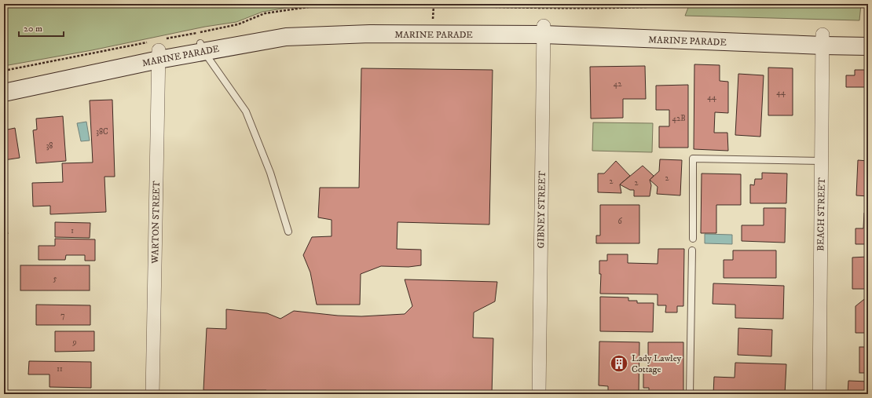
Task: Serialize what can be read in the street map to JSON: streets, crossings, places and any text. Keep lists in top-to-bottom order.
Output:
{
  "streets": {
    "main road": ["MARINE PARADE"],
    "street": ["GIBNEY STREET", "BEACH STREET", "WARTON STREET"]
  },
  "crossings": [
    ["MARINE PARADE", "GIBNEY STREET"],
    ["MARINE PARADE", "BEACH STREET"],
    ["MARINE PARADE", "WARTON STREET"]
  ],
  "places": {
    "building": ["Lady Lawley Cottage"]
  },
  "house_numbers": [
    "42",
    "44",
    "44",
    "42B",
    "38C",
    "38",
    "2",
    "2",
    "2",
    "6",
    "1",
    "5",
    "7",
    "9",
    "11"
  ],
  "scale_bar": "20 m"
}
